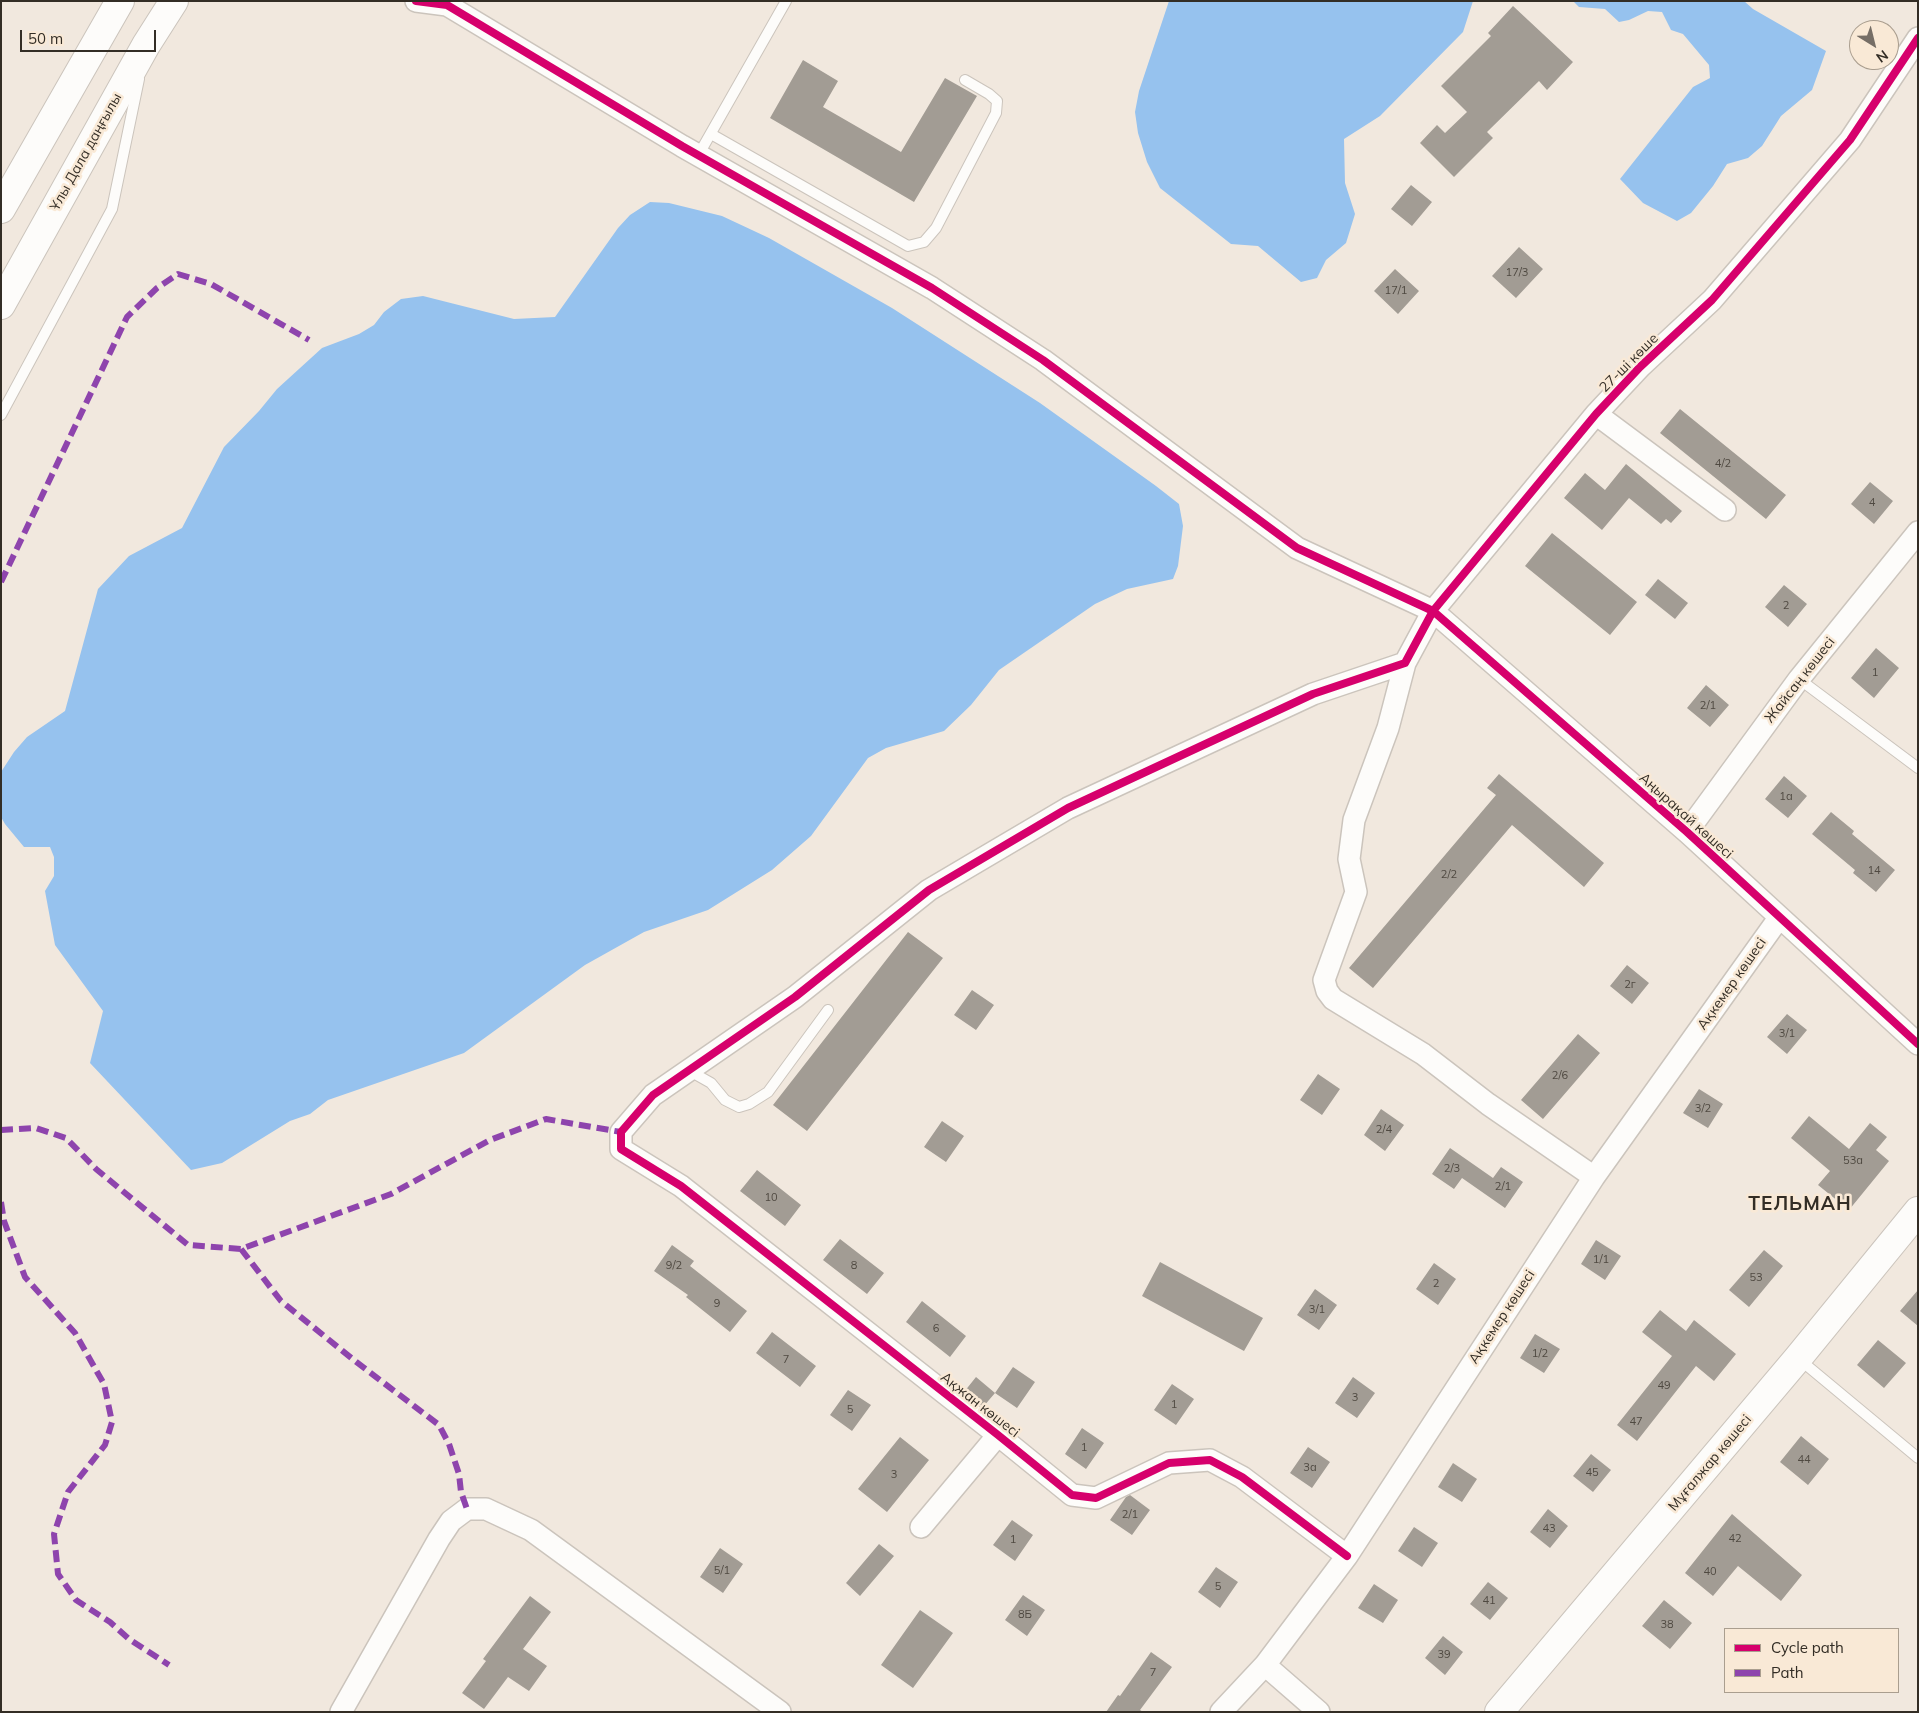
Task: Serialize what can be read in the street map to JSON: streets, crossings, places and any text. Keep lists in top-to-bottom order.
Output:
{
  "streets": {
    "street": [
      "Ұлы Дала даңғылы",
      "27-ші көше",
      "Жайсаң көшесі",
      "Аңырақай көшесі",
      "Ақкемер көшесі",
      "Ақжан көшесі",
      "Мұғалжар көшесі"
    ]
  },
  "crossings": [
    ["27-ші көше", "Аңырақай көшесі"],
    ["27-ші көше", "Ақкемер көшесі"],
    ["Жайсаң көшесі", "Аңырақай көшесі"],
    ["Аңырақай көшесі", "Ақкемер көшесі"],
    ["Ақкемер көшесі", "Ақжан көшесі"]
  ],
  "districts": ["ТЕЛЬМАН"],
  "house_numbers": [
    "17/3",
    "17/1",
    "4/2",
    "4",
    "2",
    "1",
    "2/1",
    "1а",
    "14",
    "2/2",
    "2г",
    "3/1",
    "2/6",
    "3/2",
    "2/4",
    "53а",
    "2/3",
    "2/1",
    "10",
    "1/1",
    "9/2",
    "8",
    "53",
    "2",
    "9",
    "3/1",
    "6",
    "1/2",
    "7",
    "49",
    "3",
    "1",
    "5",
    "47",
    "1",
    "44",
    "3а",
    "45",
    "3",
    "2/1",
    "43",
    "42",
    "1",
    "5/1",
    "40",
    "5",
    "41",
    "8Б",
    "38",
    "39",
    "7"
  ],
  "legend": ["Cycle path", "Path"],
  "scale_bar": "50 m",
  "north": "bottom right"
}
